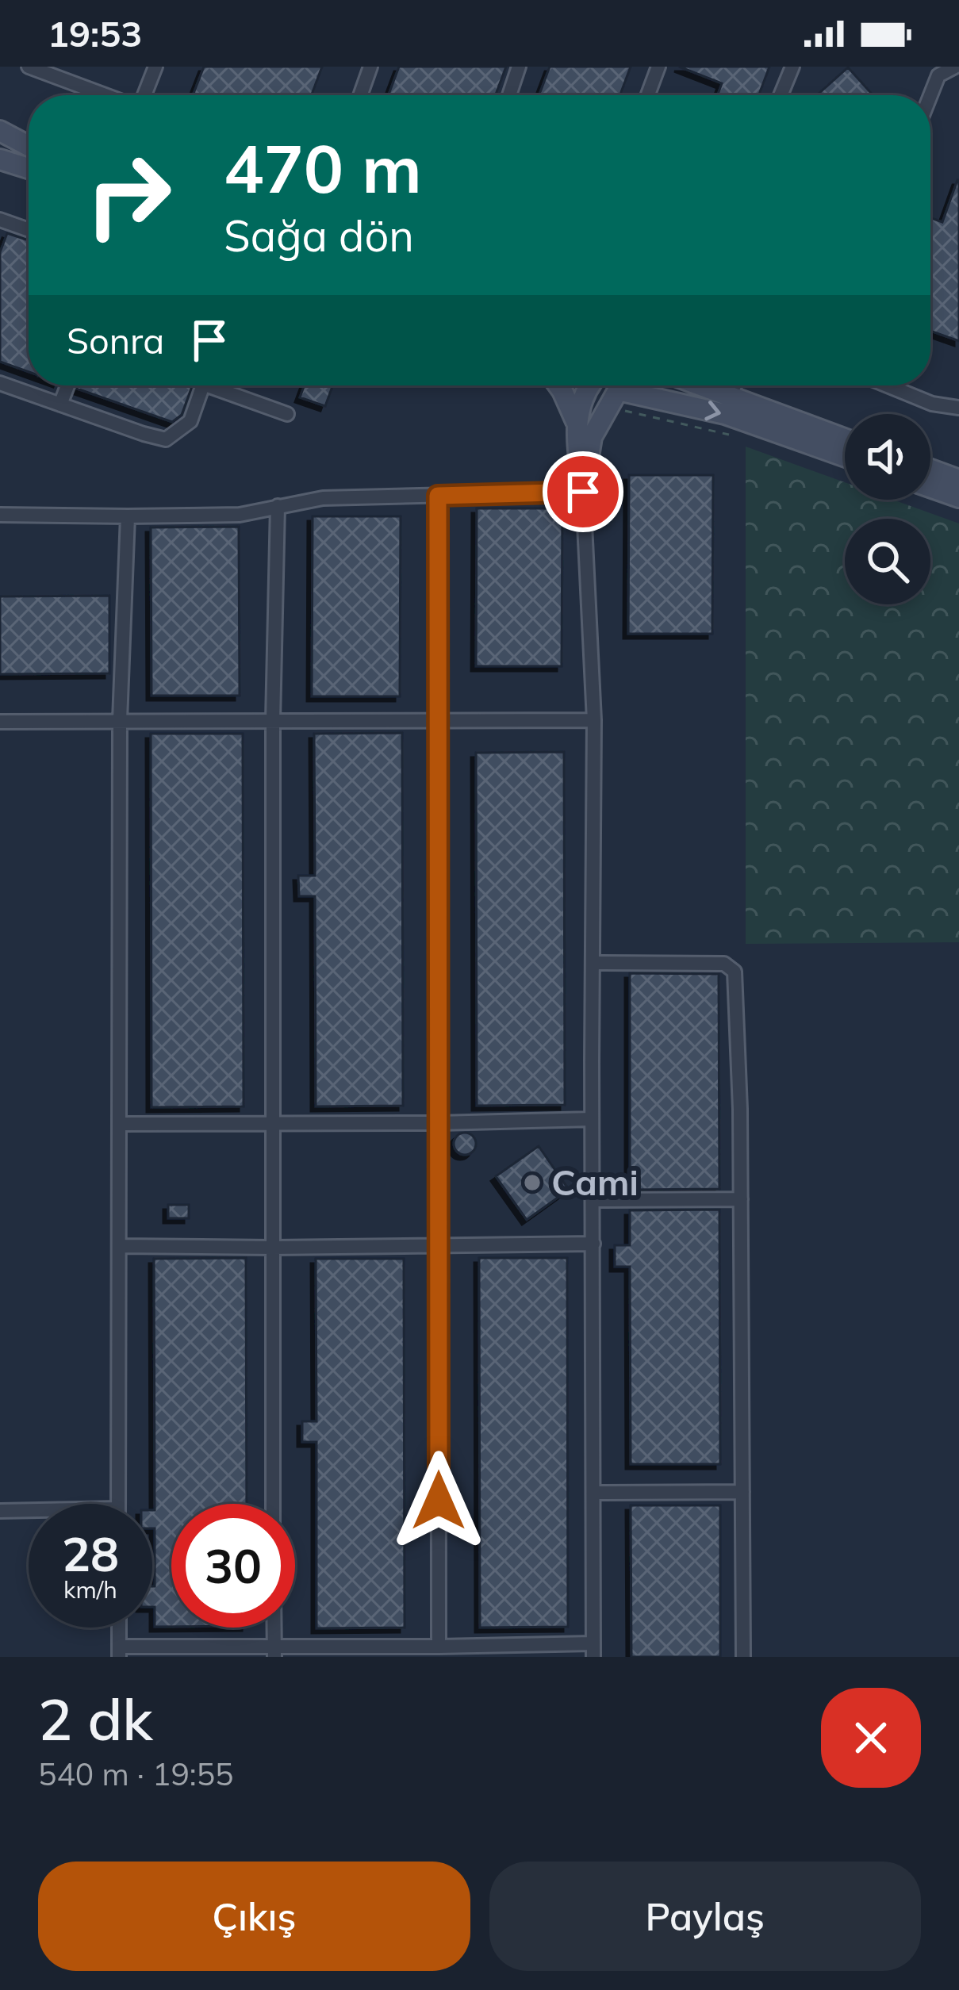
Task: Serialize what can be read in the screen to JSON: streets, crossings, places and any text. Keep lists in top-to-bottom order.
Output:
{
  "places": ["Cami"],
  "page": {
    "status": "19:53",
    "turn": ["470 m", "Sağa dön"],
    "then": "Sonra",
    "speed": "28 km/h",
    "limit": "30",
    "heading": ["2 dk", "540 m · 19:55"],
    "buttons": ["Çıkış", "Paylaş"]
  }
}
